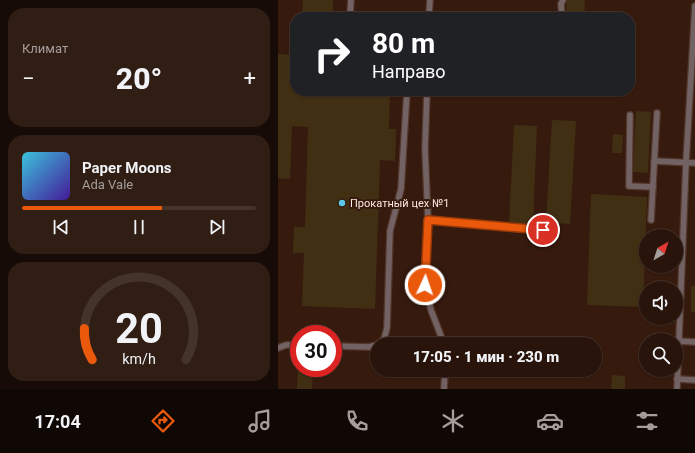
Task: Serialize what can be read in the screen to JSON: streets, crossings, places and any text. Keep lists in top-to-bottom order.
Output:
{
  "places": ["Прокатный цех №1"],
  "north": "top right",
  "page": {
    "tile": "Климат",
    "turn": ["80 m", "Направо"],
    "heat": ["−", "20°", "+"],
    "song": ["Paper Moons", "Ada Vale"],
    "limit": "30",
    "trip": "17:05 · 1 мин · 230 m",
    "tabs": "17:04",
    "gauge": ["20", "km/h"]
  }
}
